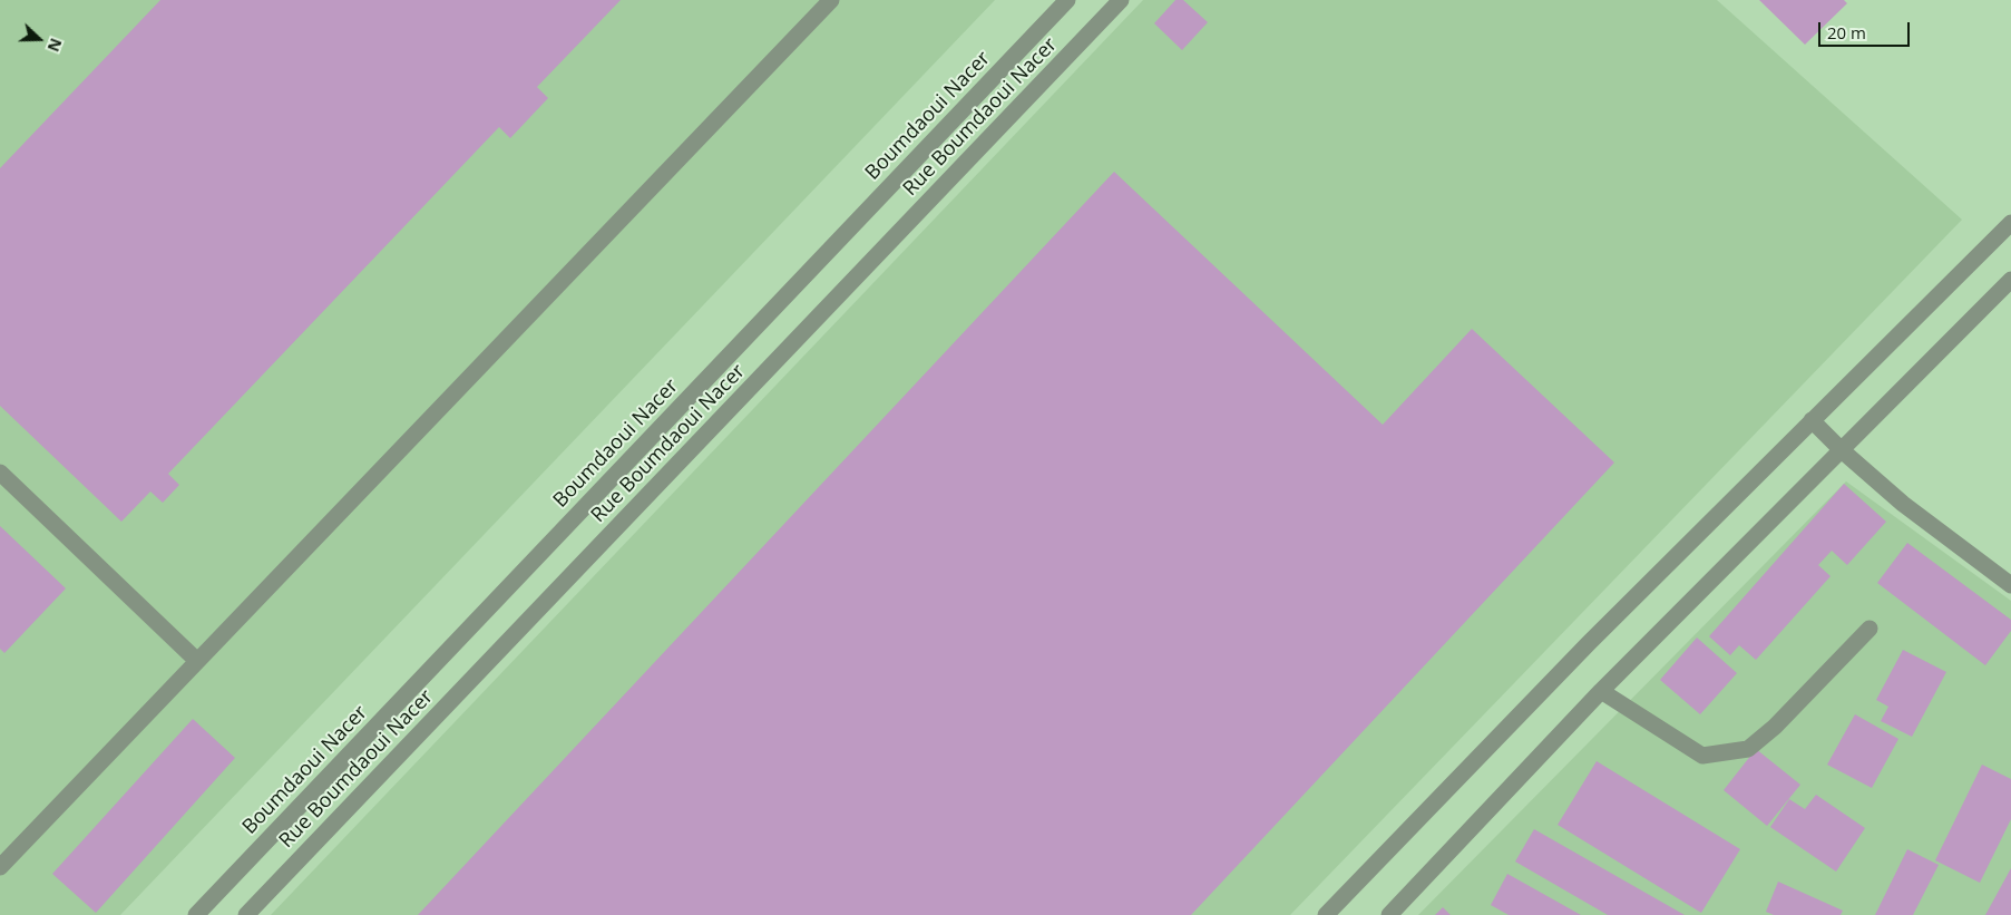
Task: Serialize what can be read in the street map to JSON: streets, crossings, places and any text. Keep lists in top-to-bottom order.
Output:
{
  "streets": {
    "street": ["Boumdaoui Nacer", "Rue Boumdaoui Nacer"]
  },
  "scale_bar": "20 m",
  "north": "right"
}
